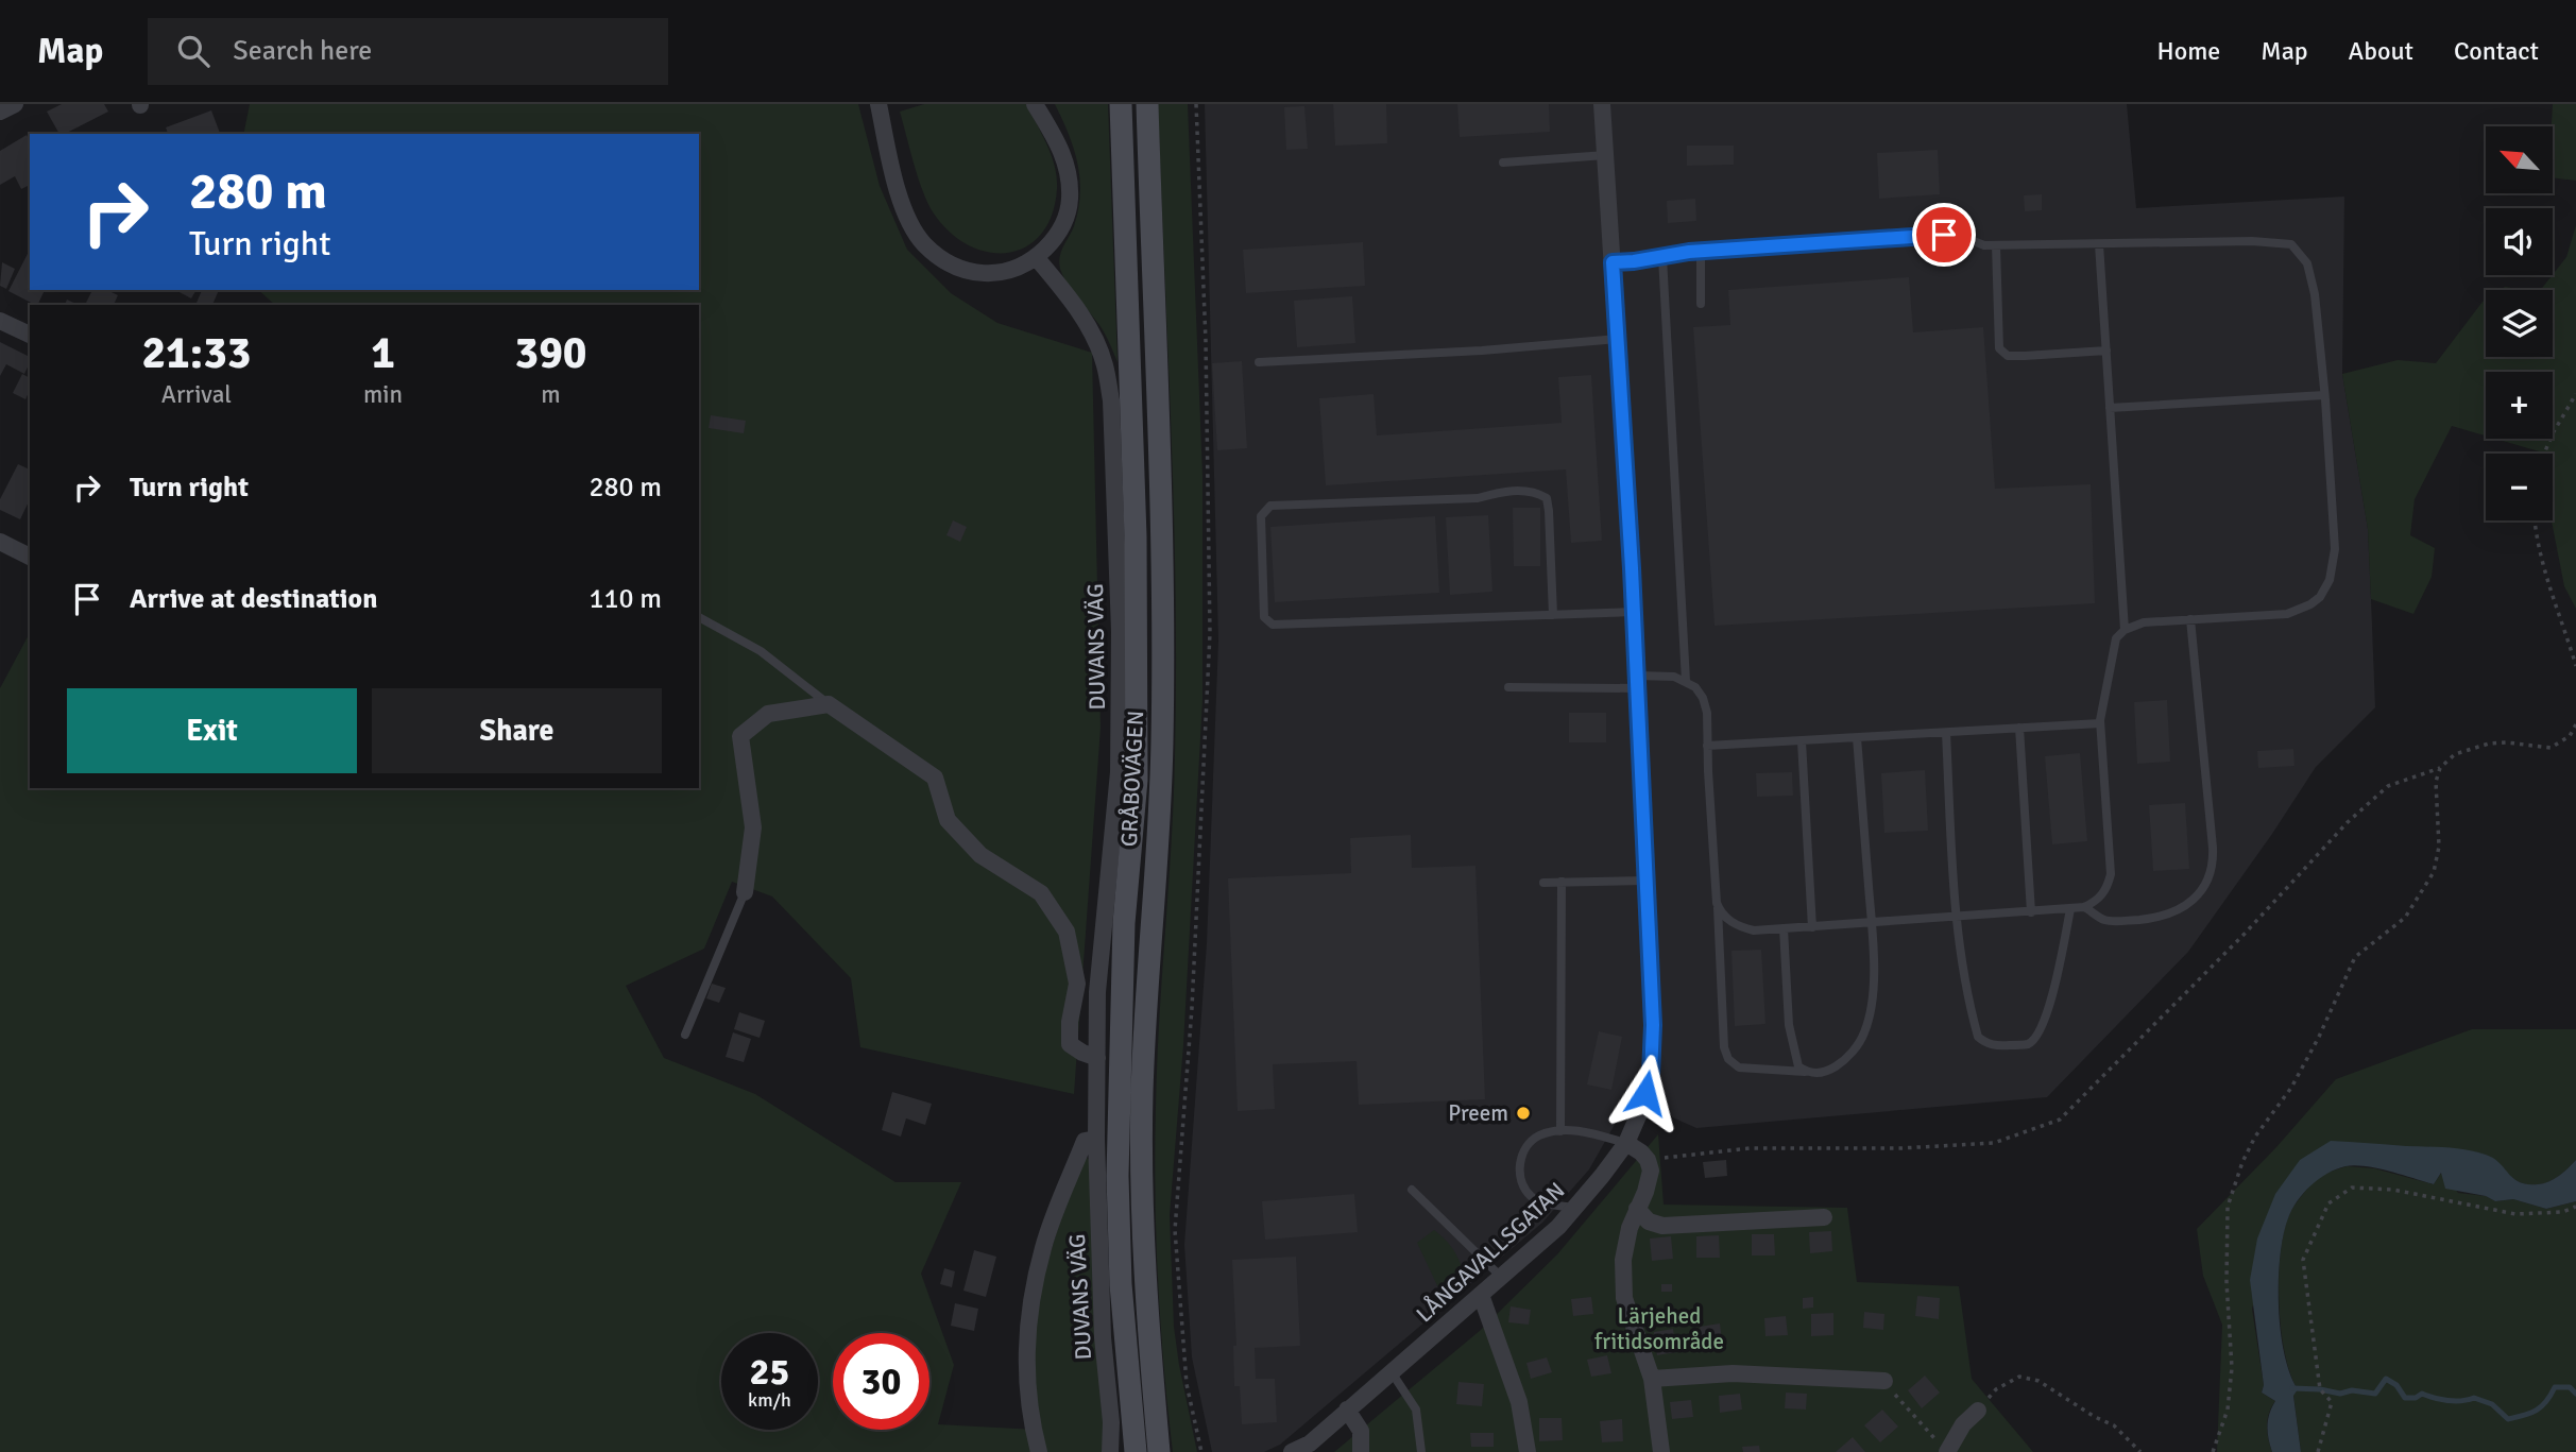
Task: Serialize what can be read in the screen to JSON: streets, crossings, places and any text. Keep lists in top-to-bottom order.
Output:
{
  "streets": {
    "main road": ["GRÅBOVÄGEN"],
    "street": ["DUVANS VÄG", "LÅNGAVALLSGATAN"]
  },
  "parks": ["Lärjehed fritidsområde"],
  "places": ["Preem"],
  "north": "top left",
  "page": {
    "header": "Map",
    "search": "Search here",
    "nav": [
      "Home",
      "Map",
      "About",
      "Contact"
    ],
    "map_buttons": ["+", "−"],
    "turn": ["280 m", "Turn right"],
    "eta": [
      "21:33",
      "Arrival",
      "1",
      "min",
      "390",
      "m"
    ],
    "list": [
      {
        "name": "Turn right",
        "value": "280 m"
      },
      {
        "name": "Arrive at destination",
        "value": "110 m"
      }
    ],
    "buttons": ["Exit", "Share"],
    "speed": "25 km/h",
    "limit": "30"
  }
}
